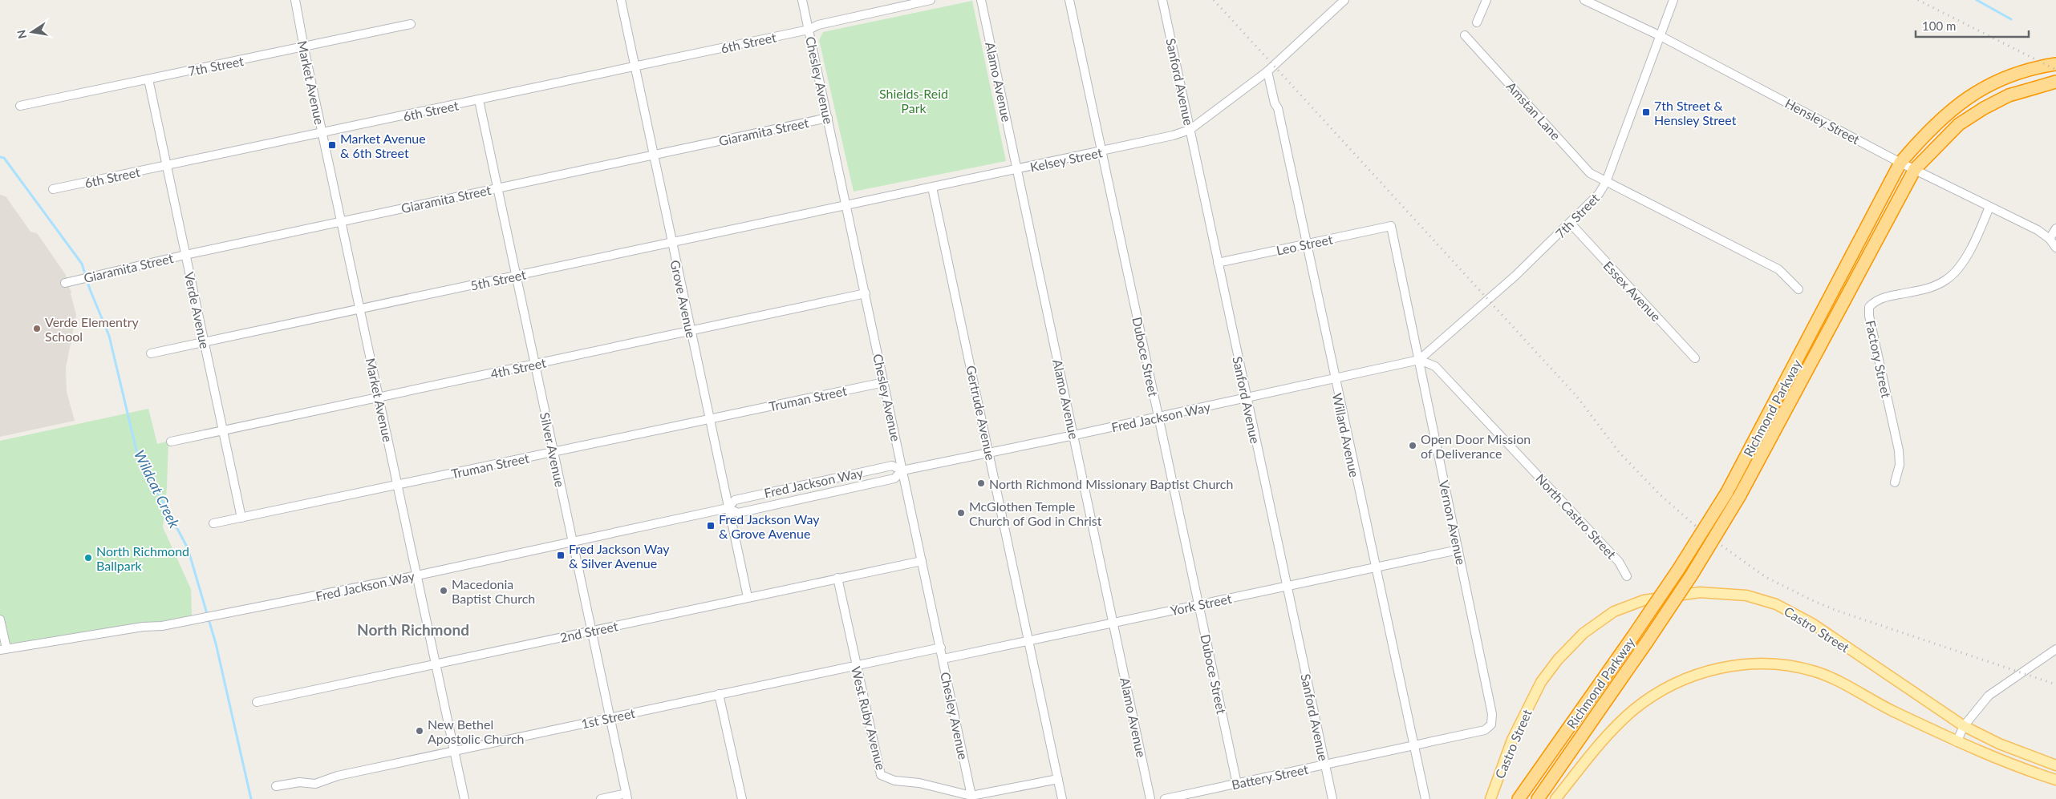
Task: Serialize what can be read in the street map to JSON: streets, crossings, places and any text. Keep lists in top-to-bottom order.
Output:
{
  "streets": {
    "highway": ["Richmond Parkway"],
    "main road": ["Castro Street"],
    "street": [
      "6th Street",
      "7th Street",
      "Chesley Avenue",
      "Alamo Avenue",
      "Sanford Avenue",
      "Market Avenue",
      "Amstan Lane",
      "Hensley Street",
      "Giaramita Street",
      "Kelsey Street",
      "Leo Street",
      "5th Street",
      "Essex Avenue",
      "Grove Avenue",
      "Verde Avenue",
      "Duboce Street",
      "Factory Street",
      "4th Street",
      "Truman Street",
      "Gertrude Avenue",
      "Fred Jackson Way",
      "Willard Avenue",
      "Silver Avenue",
      "North Castro Street",
      "Vernon Avenue",
      "York Street",
      "2nd Street",
      "1st Street",
      "West Ruby Avenue",
      "Battery Street"
    ]
  },
  "crossings": [
    ["6th Street", "Chesley Avenue"],
    ["6th Street", "Market Avenue"],
    ["6th Street", "Grove Avenue"],
    ["6th Street", "Verde Avenue"],
    ["6th Street", "Silver Avenue"],
    ["7th Street", "Market Avenue"],
    ["7th Street", "Amstan Lane"],
    ["7th Street", "Hensley Street"],
    ["7th Street", "Essex Avenue"],
    ["7th Street", "Verde Avenue"],
    ["7th Street", "Fred Jackson Way"],
    ["7th Street", "North Castro Street"],
    ["7th Street", "Vernon Avenue"],
    ["Chesley Avenue", "Giaramita Street"],
    ["Chesley Avenue", "Kelsey Street"],
    ["Chesley Avenue", "5th Street"],
    ["Chesley Avenue", "4th Street"],
    ["Chesley Avenue", "Truman Street"],
    ["Chesley Avenue", "Fred Jackson Way"],
    ["Chesley Avenue", "York Street"],
    ["Chesley Avenue", "2nd Street"],
    ["Chesley Avenue", "1st Street"],
    ["Chesley Avenue", "West Ruby Avenue"],
    ["Alamo Avenue", "Kelsey Street"],
    ["Alamo Avenue", "Fred Jackson Way"],
    ["Alamo Avenue", "York Street"],
    ["Sanford Avenue", "Kelsey Street"],
    ["Sanford Avenue", "Leo Street"],
    ["Sanford Avenue", "Fred Jackson Way"],
    ["Sanford Avenue", "York Street"],
    ["Sanford Avenue", "Battery Street"],
    ["Market Avenue", "Giaramita Street"],
    ["Market Avenue", "5th Street"],
    ["Market Avenue", "4th Street"],
    ["Market Avenue", "Truman Street"],
    ["Market Avenue", "Fred Jackson Way"],
    ["Market Avenue", "2nd Street"],
    ["Market Avenue", "1st Street"],
    ["Hensley Street", "Factory Street"],
    ["Hensley Street", "Richmond Parkway"],
    ["Giaramita Street", "Grove Avenue"],
    ["Giaramita Street", "Verde Avenue"],
    ["Giaramita Street", "Silver Avenue"],
    ["Kelsey Street", "5th Street"],
    ["Kelsey Street", "Duboce Street"],
    ["Kelsey Street", "Gertrude Avenue"],
    ["Kelsey Street", "Willard Avenue"],
    ["Leo Street", "Willard Avenue"],
    ["Leo Street", "Vernon Avenue"],
    ["5th Street", "Grove Avenue"],
    ["5th Street", "Verde Avenue"],
    ["5th Street", "Silver Avenue"],
    ["Grove Avenue", "4th Street"],
    ["Grove Avenue", "Truman Street"],
    ["Grove Avenue", "Fred Jackson Way"],
    ["Grove Avenue", "2nd Street"],
    ["Verde Avenue", "4th Street"],
    ["Verde Avenue", "Truman Street"],
    ["Duboce Street", "Fred Jackson Way"],
    ["Duboce Street", "York Street"],
    ["Duboce Street", "Battery Street"],
    ["4th Street", "Silver Avenue"],
    ["Truman Street", "Silver Avenue"],
    ["Gertrude Avenue", "Fred Jackson Way"],
    ["Gertrude Avenue", "York Street"],
    ["Gertrude Avenue", "West Ruby Avenue"],
    ["Fred Jackson Way", "Willard Avenue"],
    ["Fred Jackson Way", "Silver Avenue"],
    ["Fred Jackson Way", "North Castro Street"],
    ["Fred Jackson Way", "Vernon Avenue"],
    ["Willard Avenue", "York Street"],
    ["Willard Avenue", "Battery Street"],
    ["Silver Avenue", "2nd Street"],
    ["Silver Avenue", "1st Street"],
    ["North Castro Street", "Vernon Avenue"],
    ["Vernon Avenue", "York Street"],
    ["Vernon Avenue", "Battery Street"],
    ["2nd Street", "West Ruby Avenue"],
    ["1st Street", "West Ruby Avenue"]
  ],
  "districts": ["North Richmond"],
  "water": ["Wildcat Creek"],
  "parks": ["Shields-Reid Park"],
  "places": {
    "transit": [
      "7th Street & Hensley Street",
      "Market Avenue & 6th Street",
      "Fred Jackson Way & Grove Avenue",
      "Fred Jackson Way & Silver Avenue"
    ],
    "other": [
      "Verde Elementry School",
      "Open Door Mission of Deliverance",
      "North Richmond Missionary Baptist Church",
      "McGlothen Temple Church of God in Christ",
      "North Richmond Ballpark",
      "Macedonia Baptist Church",
      "New Bethel Apostolic Church"
    ]
  },
  "scale_bar": "100 m",
  "north": "left"
}
